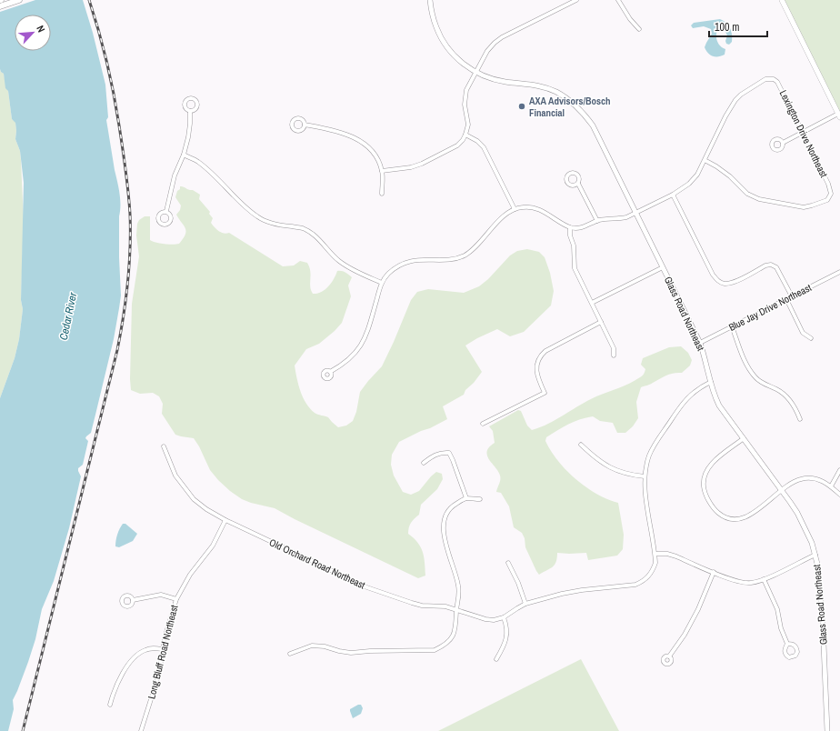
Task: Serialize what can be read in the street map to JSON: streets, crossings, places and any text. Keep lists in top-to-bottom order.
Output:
{
  "streets": {
    "street": [
      "Lexington Drive Northeast",
      "Blue Jay Drive Northeast",
      "Glass Road Northeast",
      "Old Orchard Road Northeast",
      "Long Bluff Road Northeast"
    ]
  },
  "crossings": [
    ["Lexington Drive Northeast", "Glass Road Northeast"],
    ["Blue Jay Drive Northeast", "Glass Road Northeast"],
    ["Glass Road Northeast", "Old Orchard Road Northeast"],
    ["Old Orchard Road Northeast", "Long Bluff Road Northeast"]
  ],
  "water": ["Cedar River"],
  "places": ["AXA Advisors/Bosch Financial"],
  "scale_bar": "100 m",
  "north": "top right"
}
